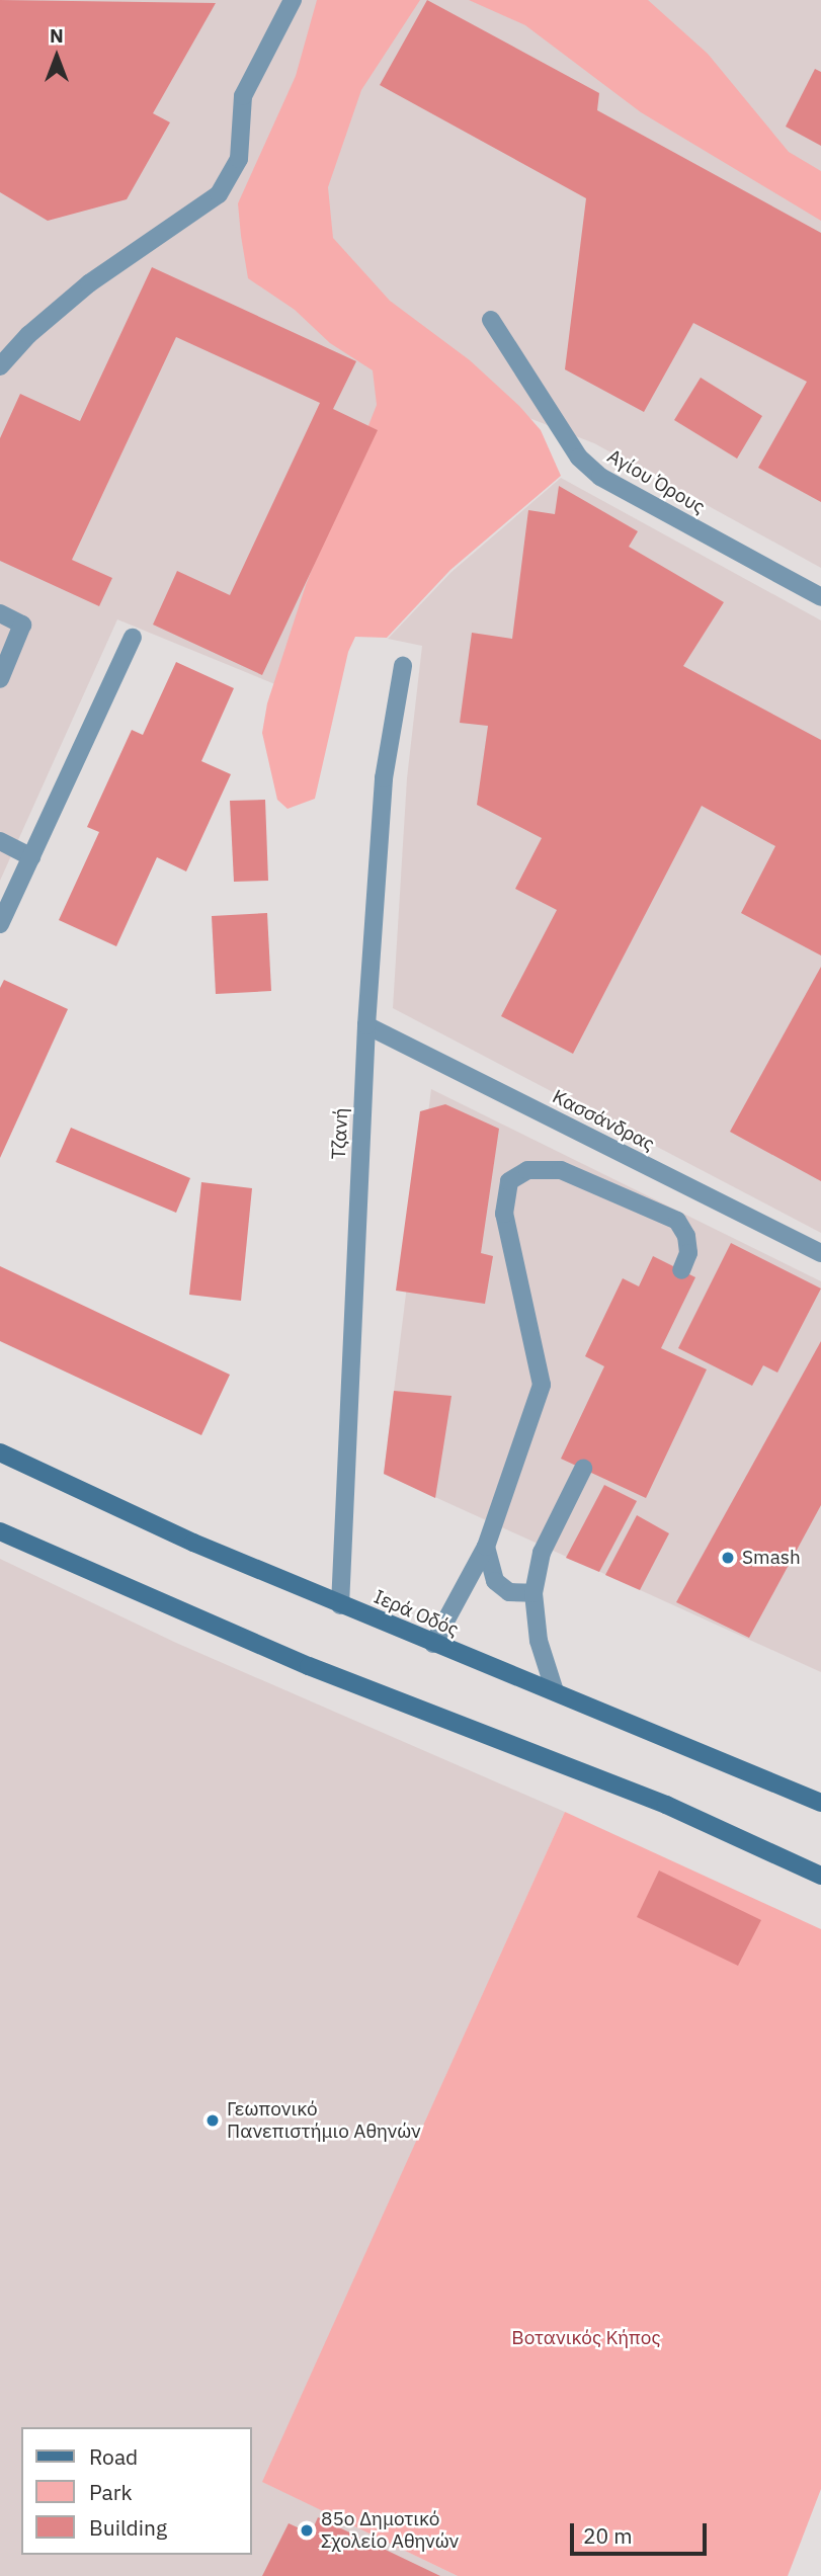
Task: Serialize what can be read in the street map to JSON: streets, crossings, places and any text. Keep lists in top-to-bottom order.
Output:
{
  "streets": {
    "main road": ["Ιερά Οδός"],
    "street": ["Αγίου Όρους", "Κασσάνδρας", "Τζανή"]
  },
  "crossings": [
    ["Κασσάνδρας", "Τζανή"],
    ["Τζανή", "Ιερά Οδός"]
  ],
  "parks": ["Βοτανικός Κήπος"],
  "places": ["Smash", "Γεωπονικό Πανεπιστήμιο Αθηνών", "85ο Δημοτικό Σχολείο Αθηνών"],
  "legend": ["Road", "Park", "Building"],
  "scale_bar": "20 m",
  "north": "top"
}
